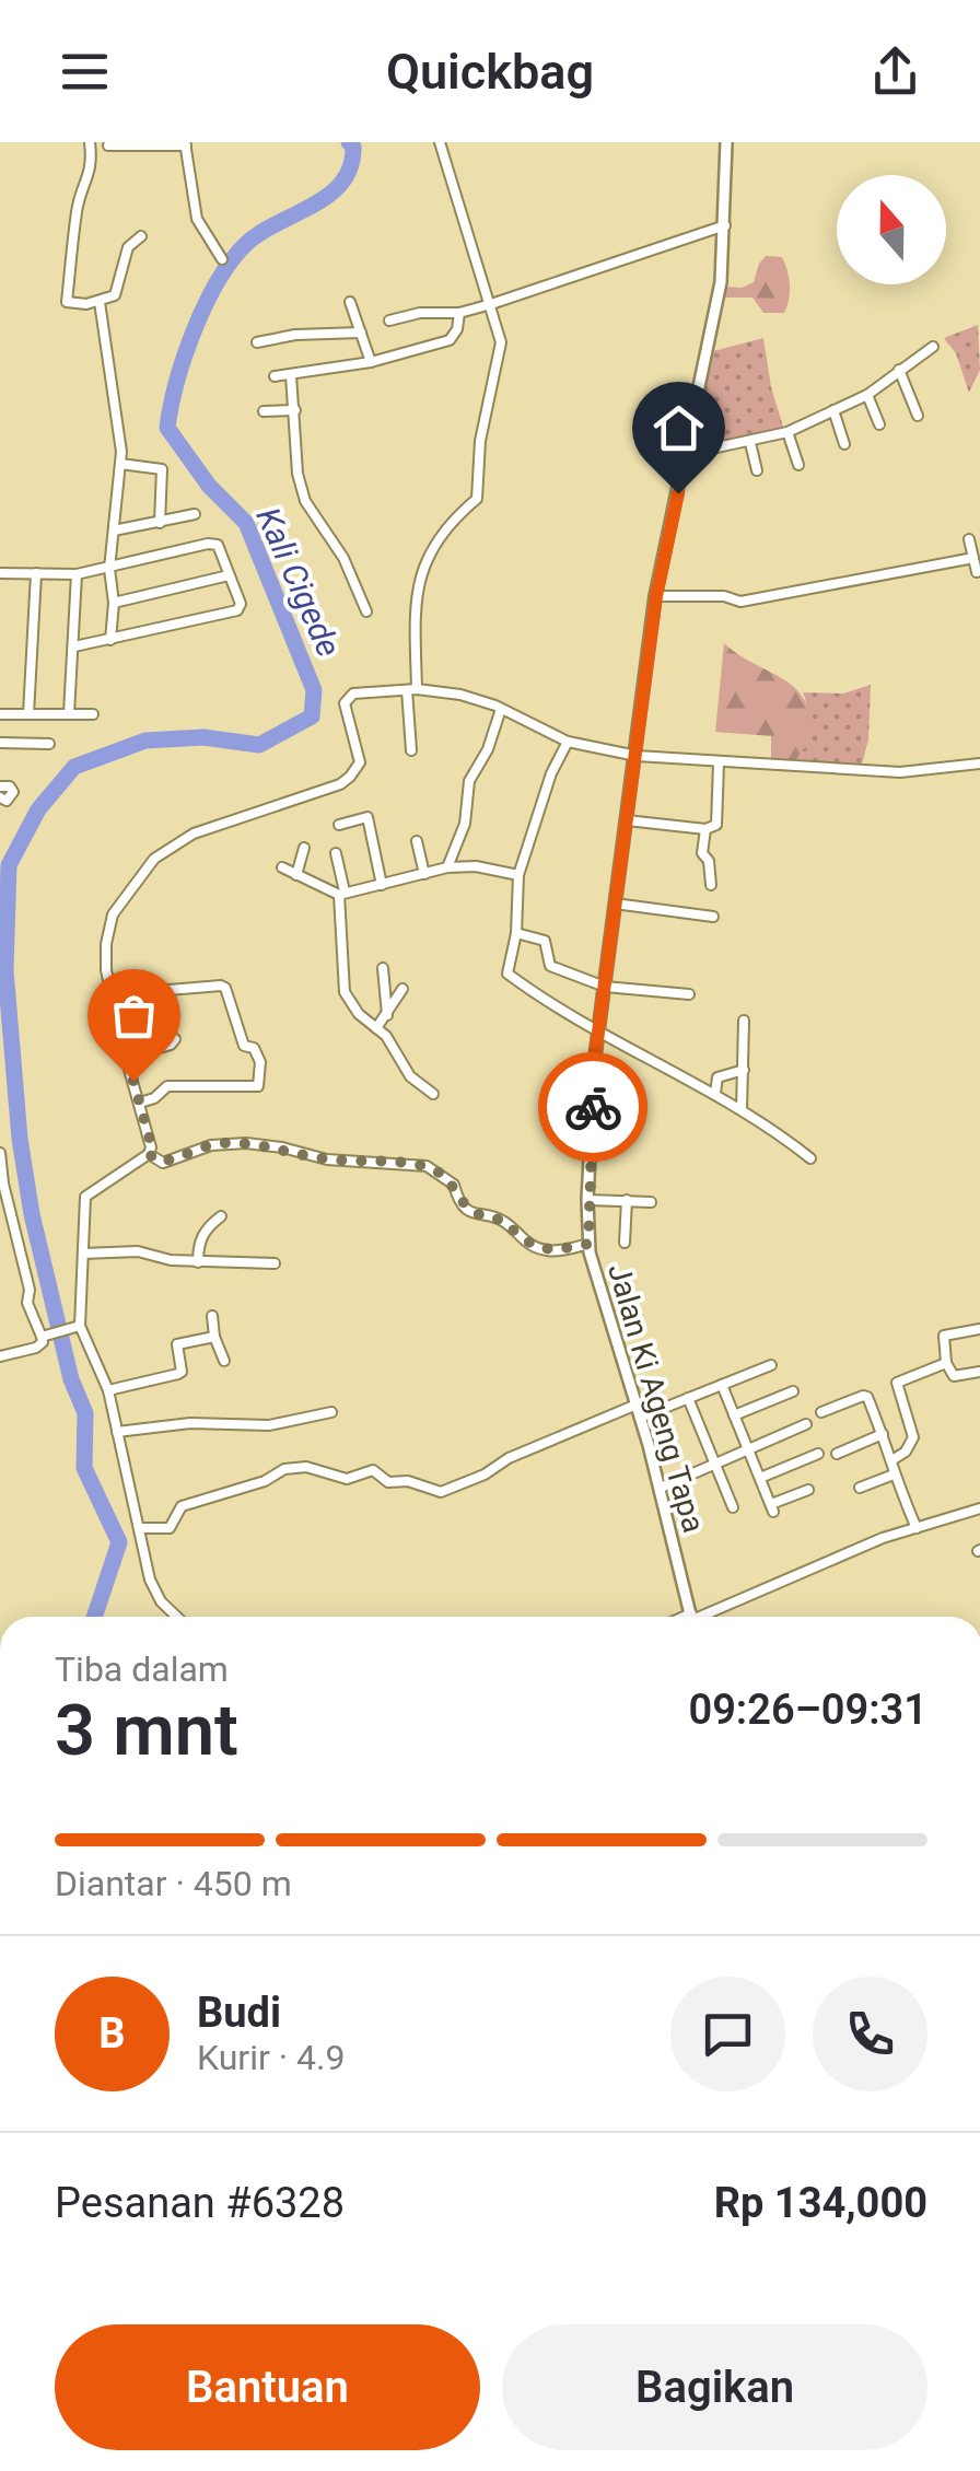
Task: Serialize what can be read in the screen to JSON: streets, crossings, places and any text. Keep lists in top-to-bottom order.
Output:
{
  "streets": {
    "street": ["Jalan Ki Ageng Tapa"]
  },
  "water": ["Kali Cigede"],
  "north": "top",
  "page": {
    "header": "Quickbag",
    "heading": ["3 mnt", "Tiba dalam", "09:26–09:31"],
    "panel": [
      "Budi",
      "Kurir · 4.9",
      "Pesanan #6328",
      "Rp 134,000"
    ],
    "bar": "Diantar · 450 m",
    "round": "B",
    "buttons": ["Bantuan", "Bagikan"]
  }
}
